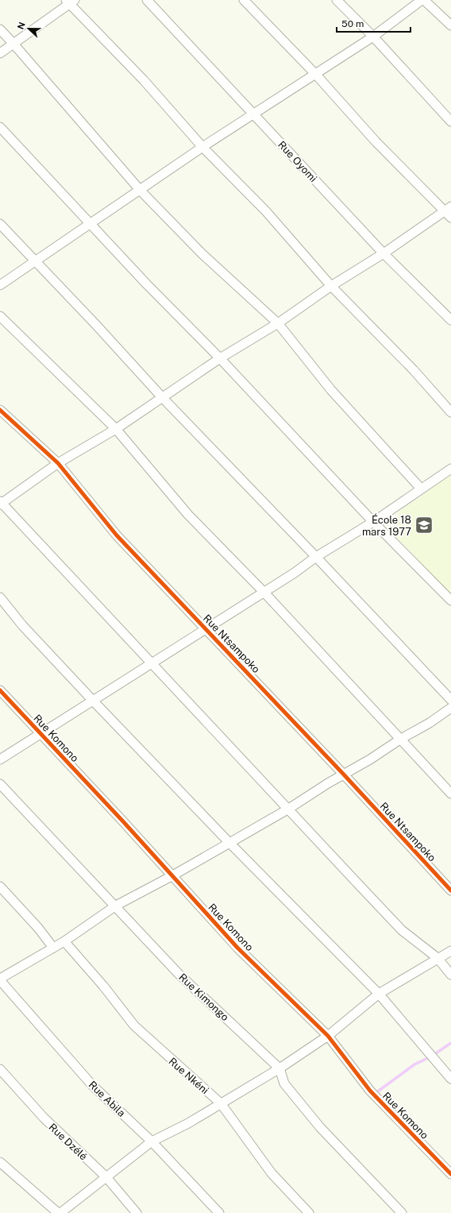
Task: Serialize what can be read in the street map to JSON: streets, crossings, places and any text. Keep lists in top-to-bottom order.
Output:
{
  "streets": {
    "street": [
      "Rue Oyomi",
      "Rue Ntsampoko",
      "Rue Komono",
      "Rue Kimongo",
      "Rue Nkéni",
      "Rue Abila",
      "Rue Dzélé"
    ]
  },
  "places": {
    "school or university": ["École 18 mars 1977"]
  },
  "scale_bar": "50 m",
  "north": "left"
}
